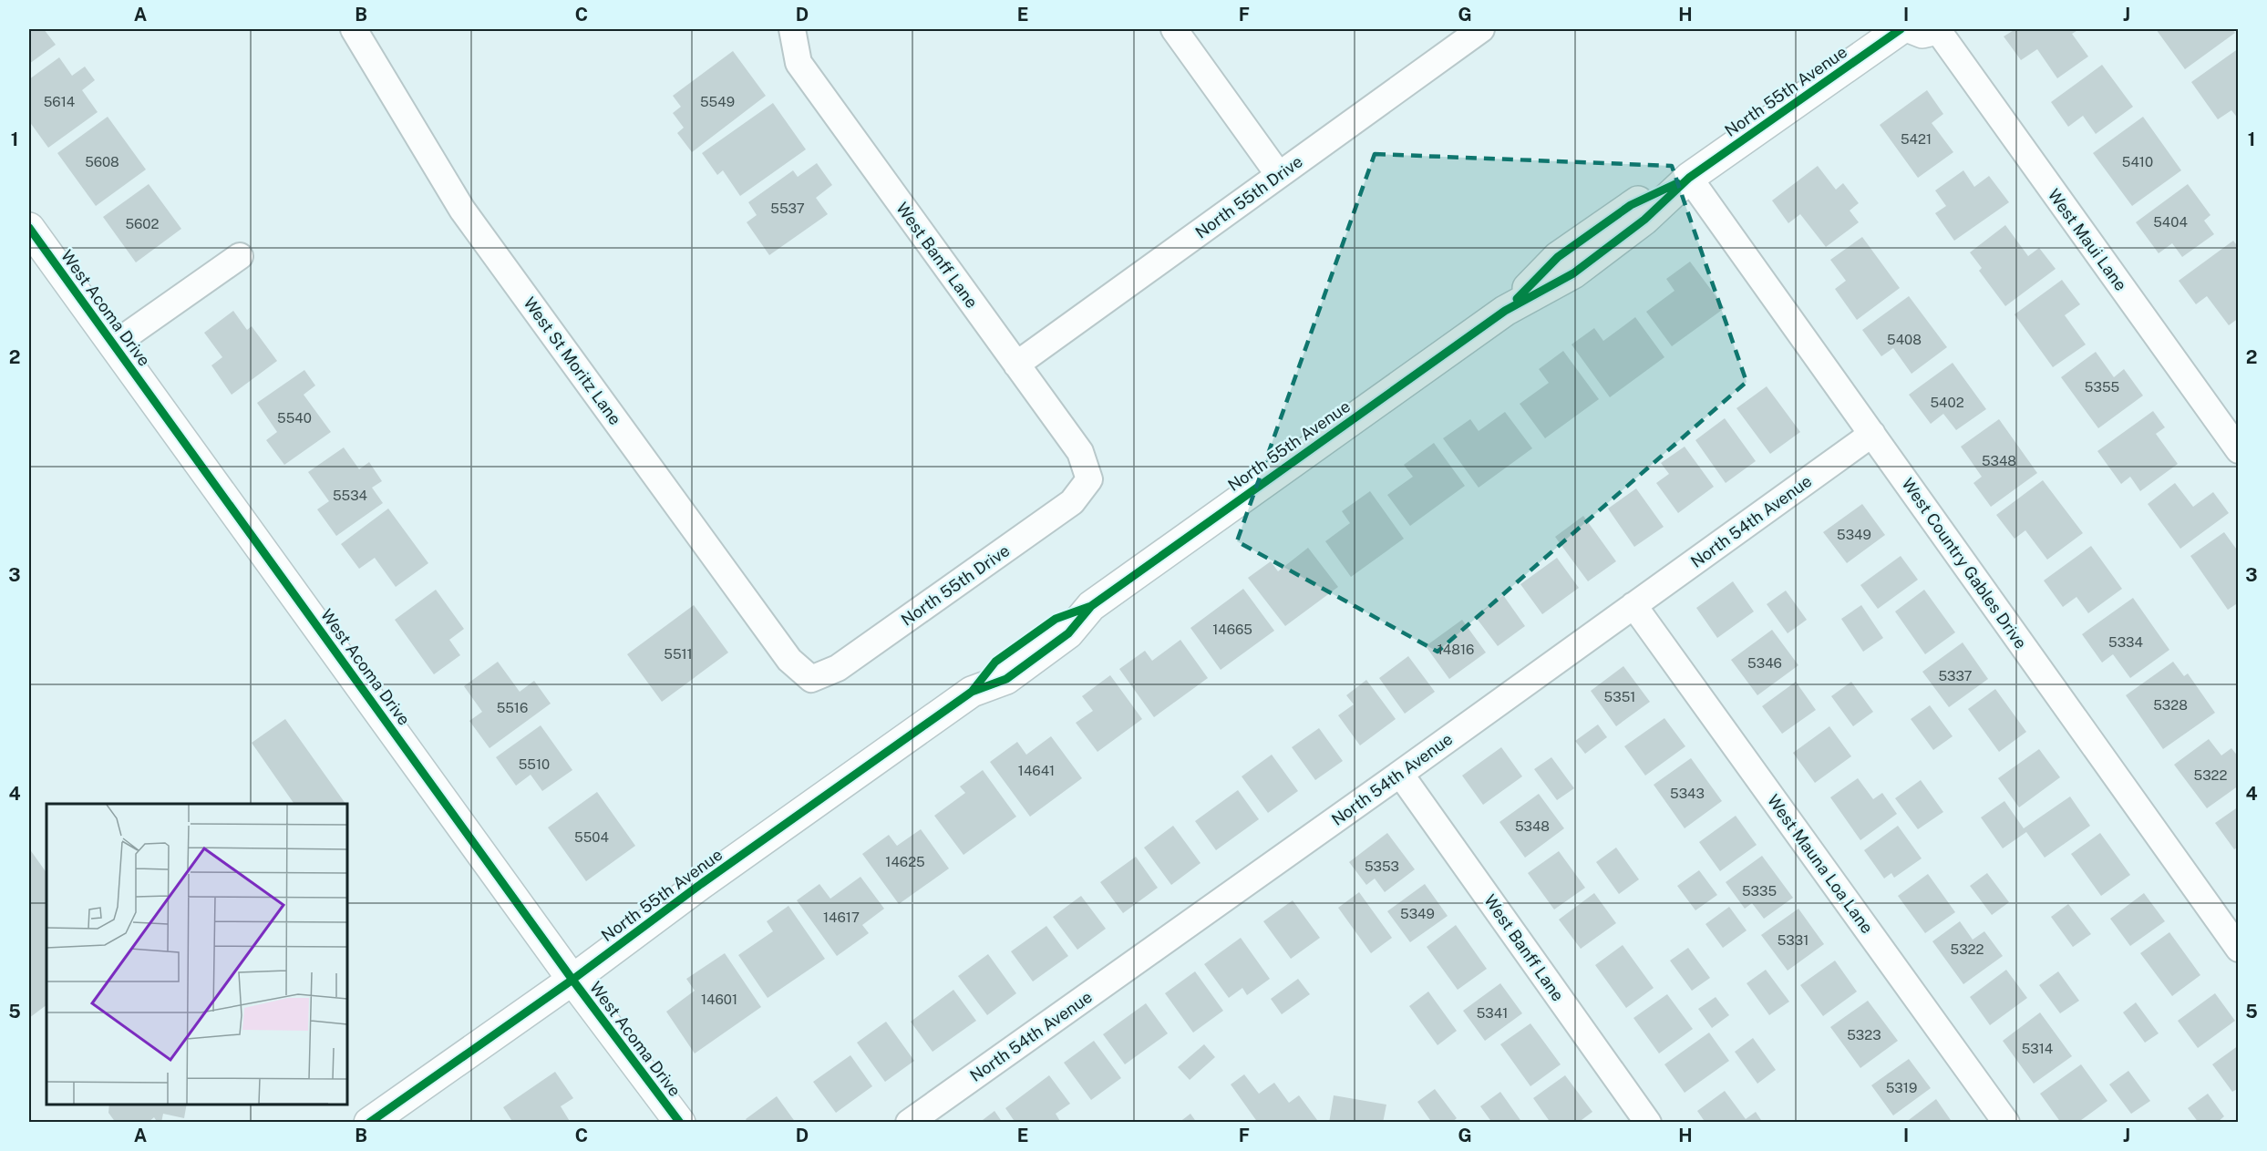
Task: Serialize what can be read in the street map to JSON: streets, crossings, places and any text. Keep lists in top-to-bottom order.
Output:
{
  "streets": {
    "street": [
      "North 55th Avenue",
      "North 55th Drive",
      "West Maui Lane",
      "West Banff Lane",
      "West Acoma Drive",
      "West St Moritz Lane",
      "North 54th Avenue",
      "West Country Gables Drive",
      "West Mauna Loa Lane"
    ]
  },
  "crossings": [
    ["North 55th Avenue", "West Acoma Drive"],
    ["North 55th Avenue", "West Country Gables Drive"],
    ["North 55th Drive", "West Banff Lane"],
    ["North 55th Drive", "West St Moritz Lane"],
    ["West Banff Lane", "North 54th Avenue"],
    ["North 54th Avenue", "West Country Gables Drive"],
    ["North 54th Avenue", "West Mauna Loa Lane"]
  ],
  "house_numbers": [
    "5614",
    "5549",
    "5421",
    "5608",
    "5410",
    "5537",
    "5404",
    "5602",
    "5408",
    "5355",
    "5402",
    "5540",
    "5348",
    "5534",
    "5349",
    "14665",
    "5334",
    "14816",
    "5511",
    "5346",
    "5337",
    "5351",
    "5328",
    "5516",
    "5510",
    "14641",
    "5322",
    "5343",
    "5348",
    "5504",
    "14625",
    "5353",
    "5335",
    "5349",
    "14617",
    "5331",
    "5322",
    "14601",
    "5341",
    "5323",
    "5314",
    "5319"
  ],
  "grid": {
    "columns": [
      "A",
      "B",
      "C",
      "D",
      "E",
      "F",
      "G",
      "H",
      "I",
      "J"
    ],
    "rows": [
      "1",
      "2",
      "3",
      "4",
      "5"
    ]
  }
}
